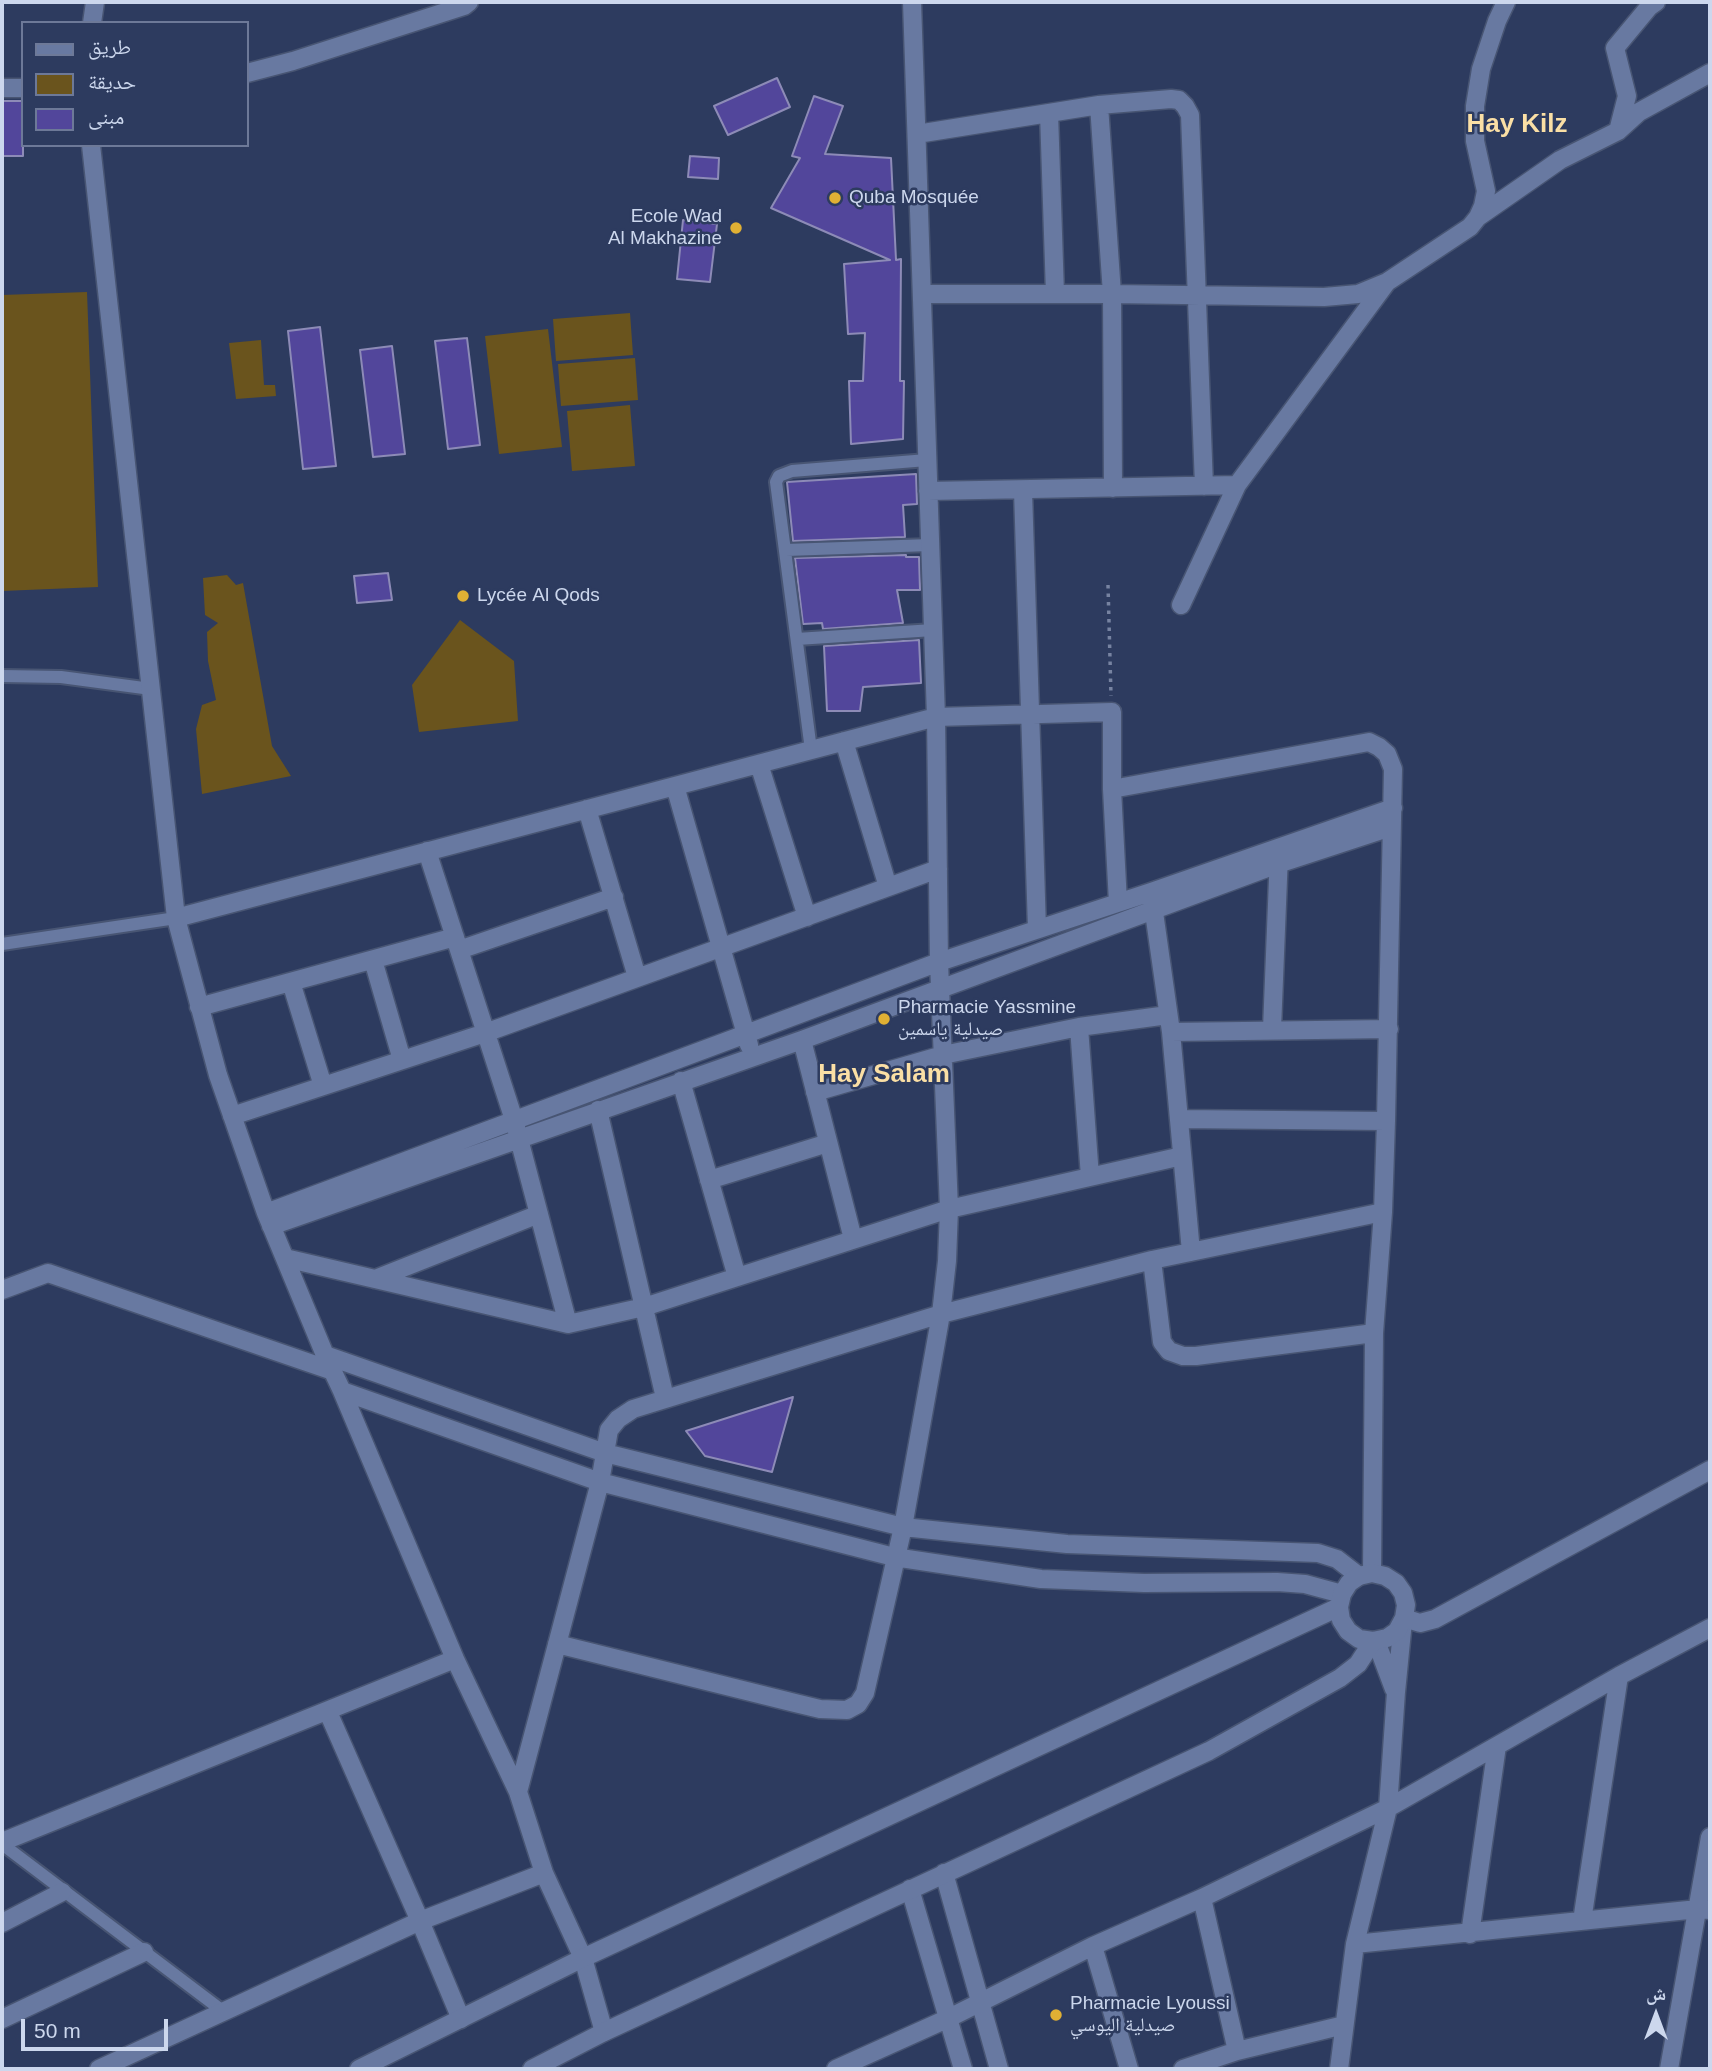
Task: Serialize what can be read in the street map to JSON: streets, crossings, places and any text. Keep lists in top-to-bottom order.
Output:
{
  "districts": ["Hay Kilz", "Hay Salam"],
  "places": [
    "Quba Mosquée",
    "Ecole Wad Al Makhazine",
    "Lycée Al Qods",
    "Pharmacie Yassmine صيدلية ياسمين",
    "Pharmacie Lyoussi صيدلية اليوسي"
  ],
  "legend": ["طريق", "حديقة", "مبنى"],
  "scale_bar": "50 m",
  "north": "top"
}
